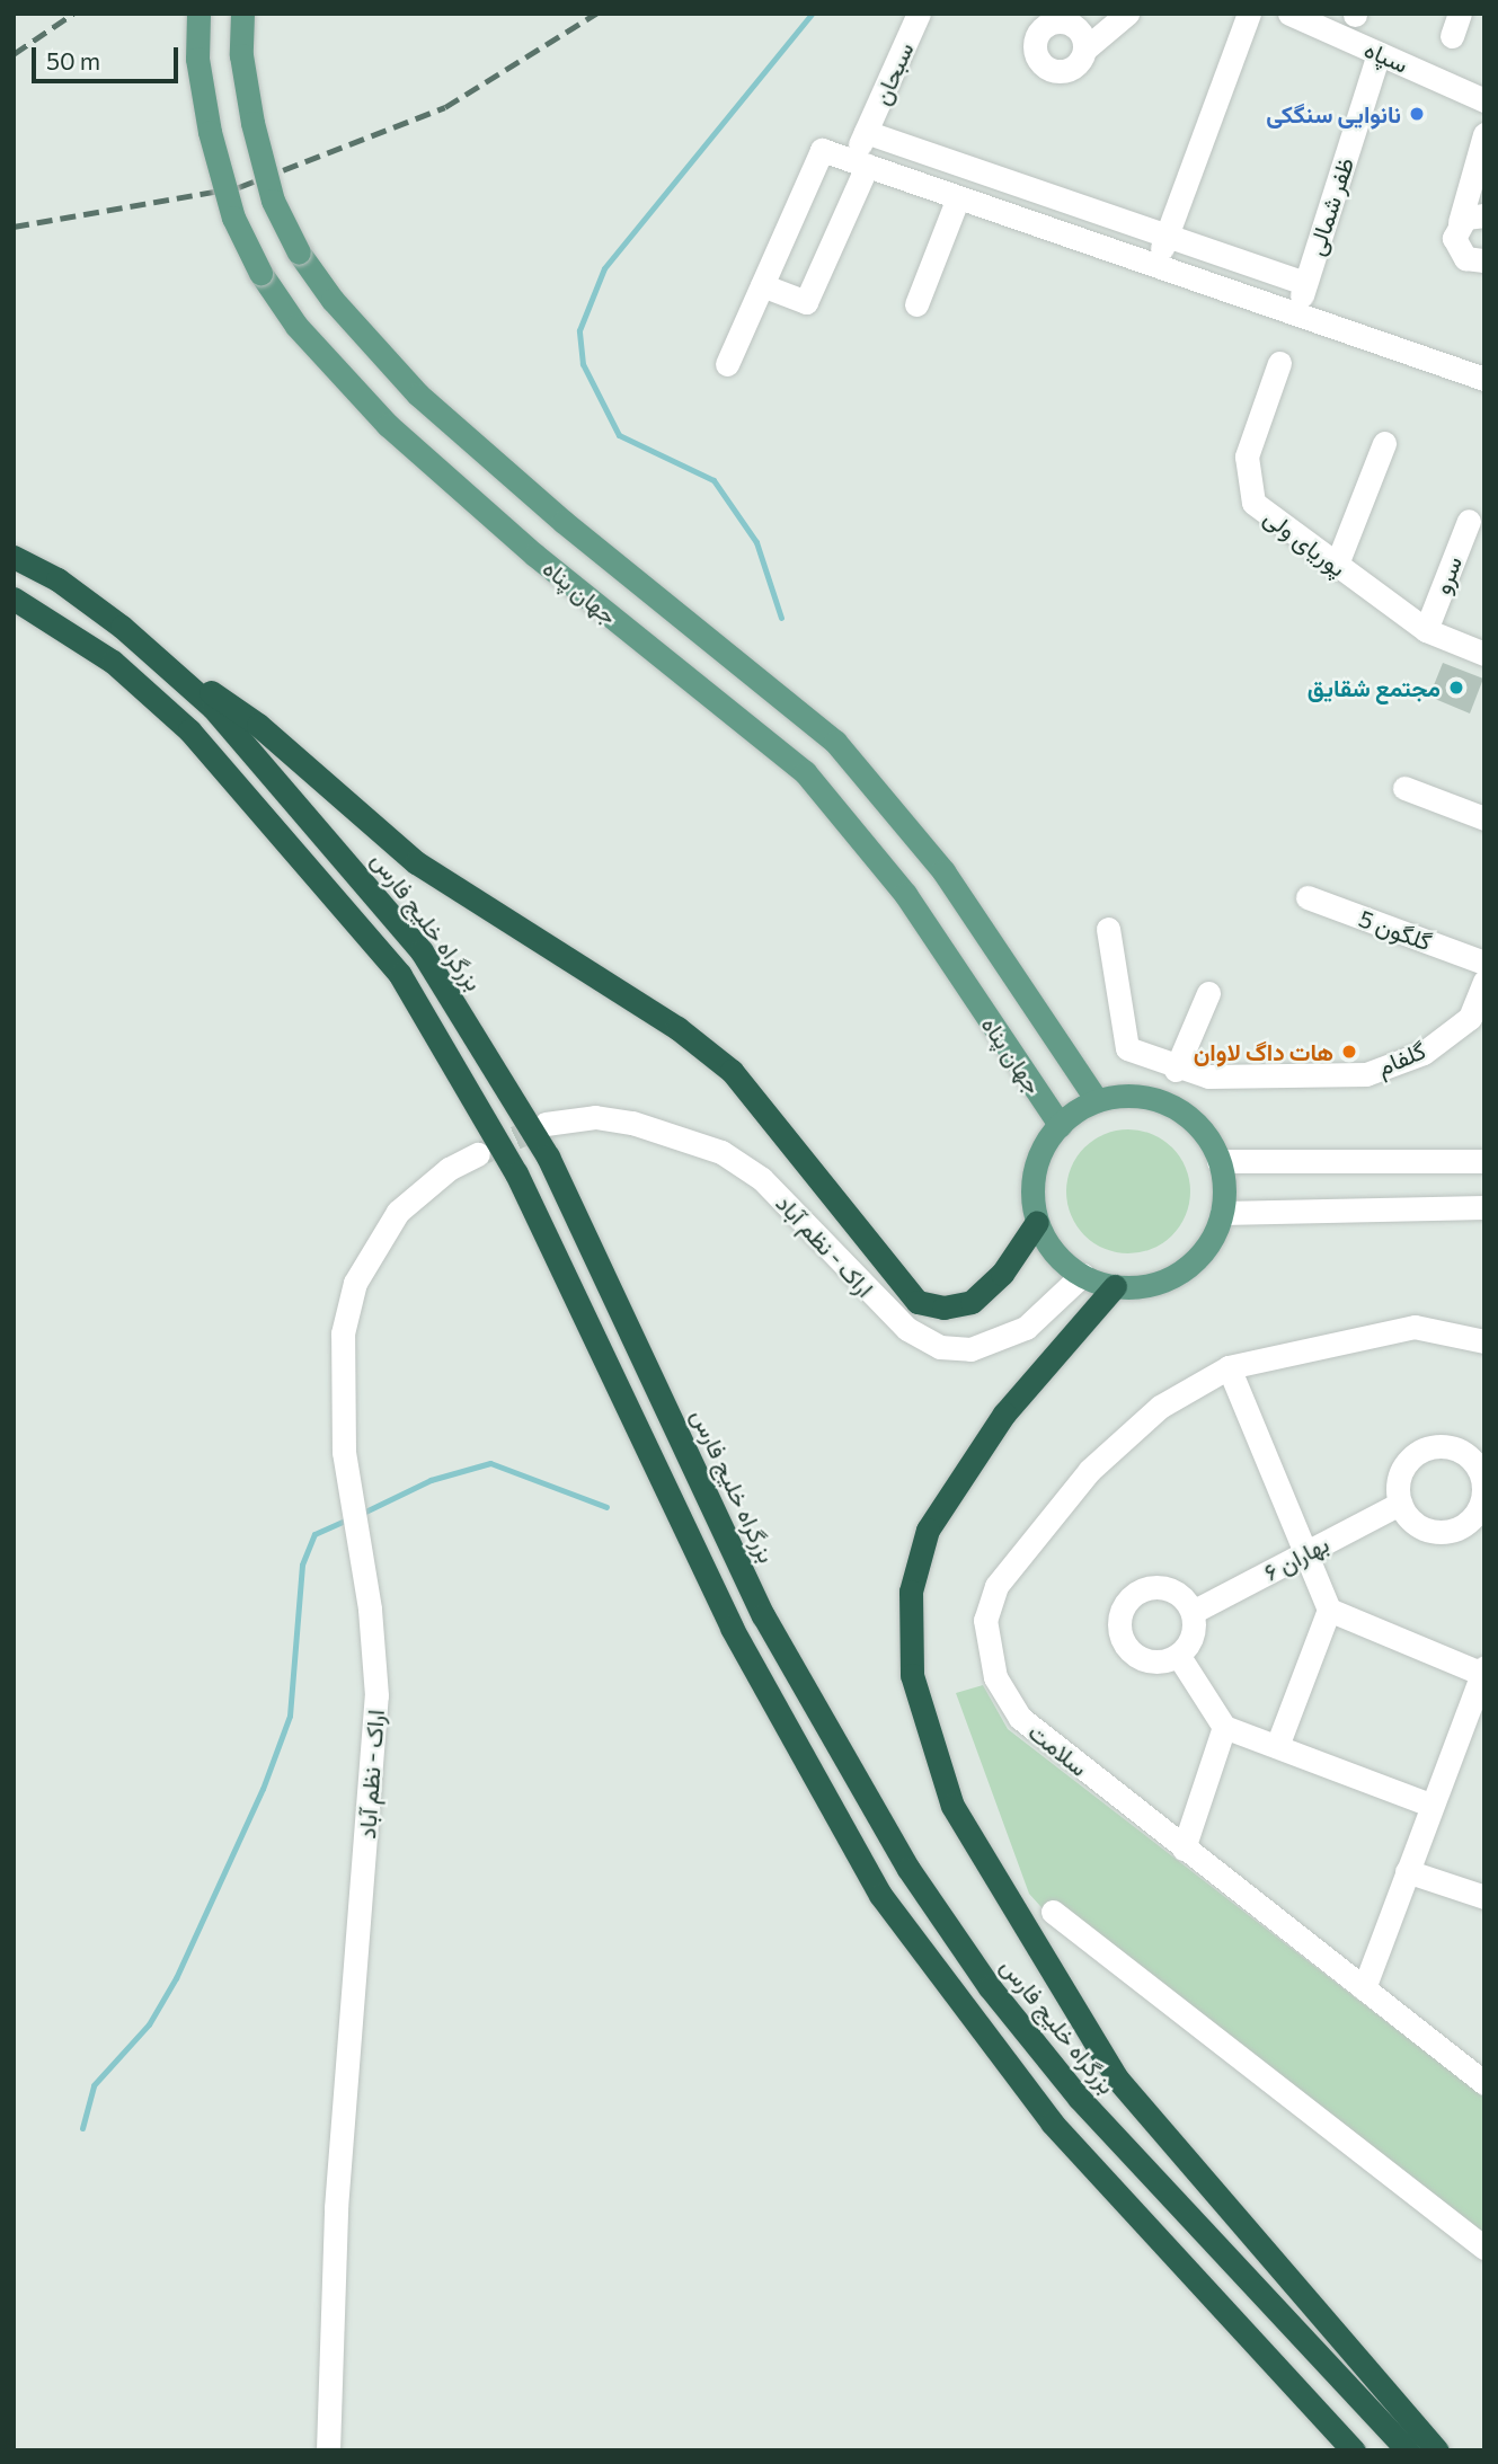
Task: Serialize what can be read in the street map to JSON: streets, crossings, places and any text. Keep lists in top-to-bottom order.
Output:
{
  "streets": {
    "highway": ["بزرگراه خلیج فارس"],
    "main road": ["جهان پناه"],
    "street": [
      "سپاه",
      "سبحان",
      "ظفر شمالی",
      "پوریای ولی",
      "سرو",
      "گلگون 5",
      "گلفام",
      "اراک - نظم آباد",
      "بهاران ۶",
      "سلامت"
    ]
  },
  "crossings": [
    ["سپاه", "ظفر شمالی"],
    ["پوریای ولی", "سرو"],
    ["جهان پناه", "اراک - نظم آباد"]
  ],
  "places": ["نانوایی سنگکی", "مجتمع شقایق", "هات داگ لاوان"],
  "scale_bar": "50 m"
}
